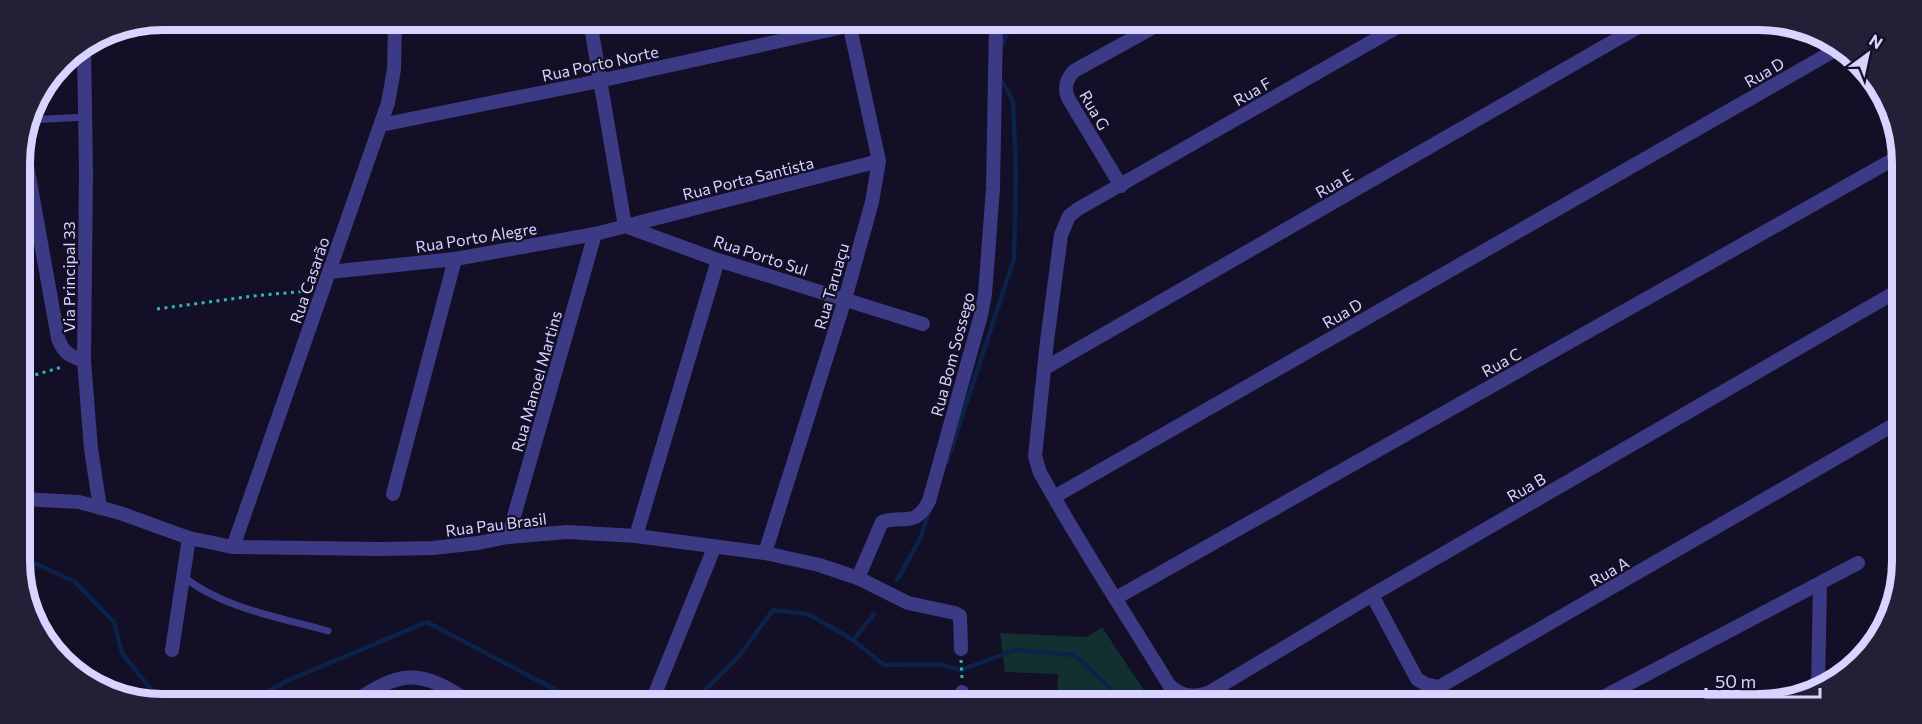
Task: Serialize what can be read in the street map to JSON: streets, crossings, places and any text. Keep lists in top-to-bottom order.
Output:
{
  "streets": {
    "street": [
      "Rua Porto Norte",
      "Rua D",
      "Rua F",
      "Rua G",
      "Rua Porta Santista",
      "Rua E",
      "Rua Porto Alegre",
      "Rua Porto Sul",
      "Via Principal 33",
      "Rua Casarão",
      "Rua Taruaçu",
      "Rua Bom Sossego",
      "Rua C",
      "Rua Manoel Martins",
      "Rua B",
      "Rua Pau Brasil",
      "Rua A"
    ]
  },
  "crossings": [
    ["Rua Porto Norte", "Rua Casarão"],
    ["Rua F", "Rua G"],
    ["Rua Porta Santista", "Rua Porto Alegre"],
    ["Rua Porta Santista", "Rua Porto Sul"],
    ["Rua Porta Santista", "Rua Taruaçu"],
    ["Rua Porto Alegre", "Rua Porto Sul"],
    ["Rua Porto Alegre", "Rua Casarão"],
    ["Rua Porto Alegre", "Rua Manoel Martins"],
    ["Rua Porto Sul", "Rua Taruaçu"],
    ["Via Principal 33", "Rua Pau Brasil"],
    ["Rua Casarão", "Rua Pau Brasil"],
    ["Rua Taruaçu", "Rua Pau Brasil"],
    ["Rua Bom Sossego", "Rua Pau Brasil"],
    ["Rua C", "Rua B"],
    ["Rua Manoel Martins", "Rua Pau Brasil"],
    ["Rua B", "Rua A"]
  ],
  "scale_bar": "50 m",
  "north": "top right"
}
